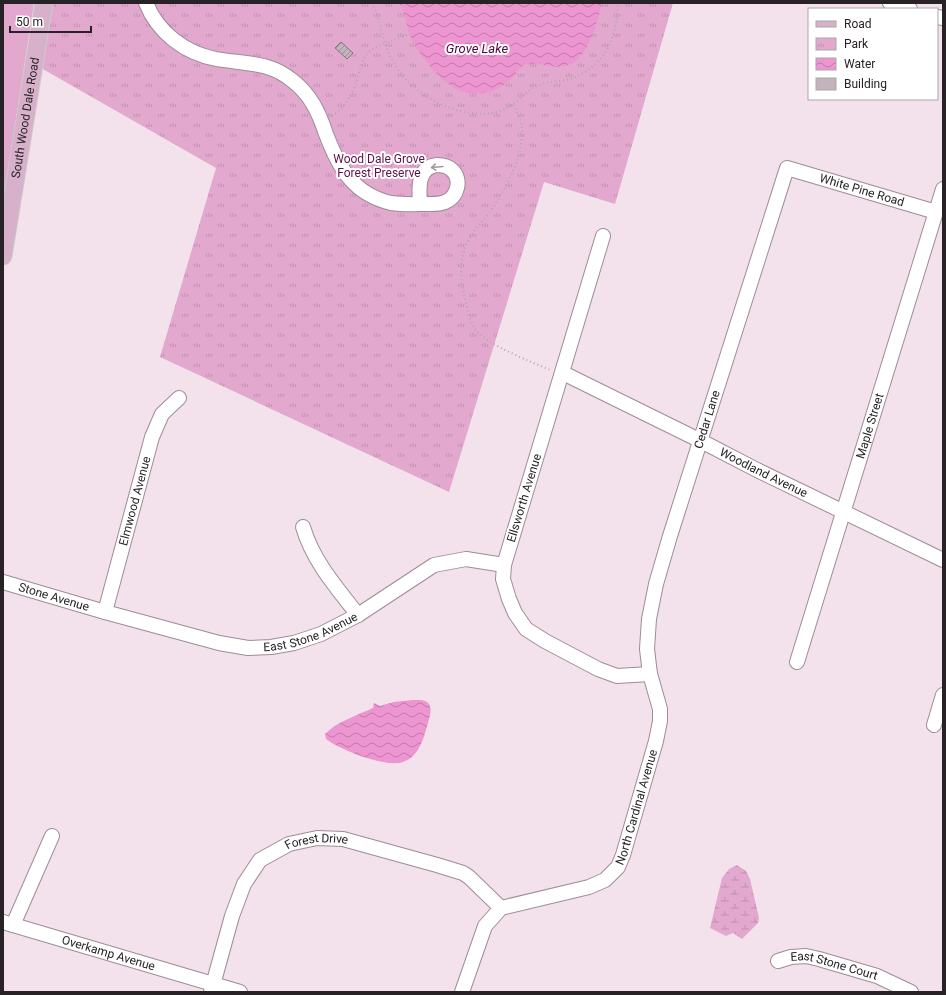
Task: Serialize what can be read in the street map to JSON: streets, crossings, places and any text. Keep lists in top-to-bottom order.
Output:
{
  "streets": {
    "main road": ["South Wood Dale Road"],
    "street": [
      "White Pine Road",
      "Cedar Lane",
      "Maple Street",
      "Woodland Avenue",
      "Ellsworth Avenue",
      "Elmwood Avenue",
      "Stone Avenue",
      "East Stone Avenue",
      "North Cardinal Avenue",
      "Forest Drive",
      "Overkamp Avenue",
      "East Stone Court"
    ]
  },
  "crossings": [
    ["White Pine Road", "Cedar Lane"],
    ["White Pine Road", "Maple Street"],
    ["Cedar Lane", "Woodland Avenue"],
    ["Cedar Lane", "Ellsworth Avenue"],
    ["Cedar Lane", "North Cardinal Avenue"],
    ["Maple Street", "Woodland Avenue"],
    ["Woodland Avenue", "Ellsworth Avenue"],
    ["Ellsworth Avenue", "East Stone Avenue"],
    ["Ellsworth Avenue", "North Cardinal Avenue"],
    ["Elmwood Avenue", "Stone Avenue"],
    ["Elmwood Avenue", "East Stone Avenue"],
    ["Stone Avenue", "East Stone Avenue"],
    ["North Cardinal Avenue", "Forest Drive"],
    ["Forest Drive", "Overkamp Avenue"]
  ],
  "water": ["Grove Lake"],
  "parks": ["Wood Dale Grove Forest Preserve"],
  "legend": [
    "Road",
    "Park",
    "Water",
    "Building"
  ],
  "scale_bar": "50 m"
}
